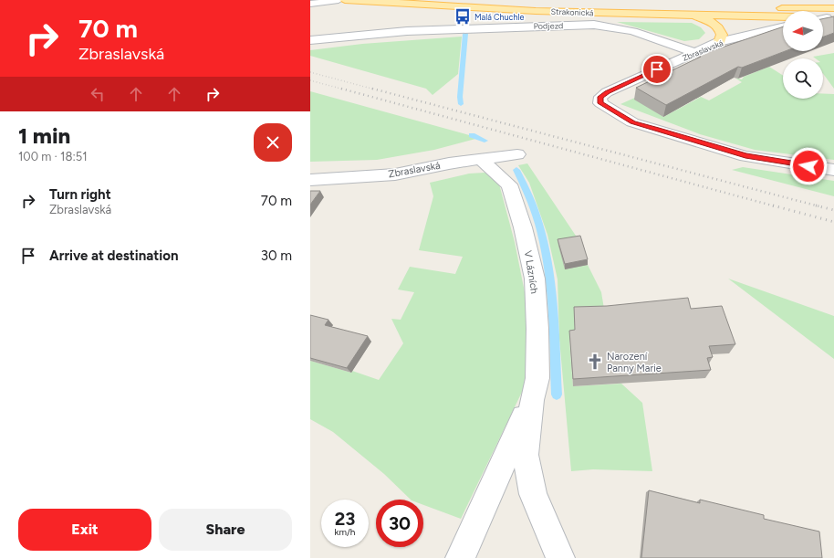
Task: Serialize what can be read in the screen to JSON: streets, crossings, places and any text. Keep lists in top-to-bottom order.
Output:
{
  "streets": {
    "main road": ["Strakonická"],
    "street": ["Podjezd", "Zbraslavská", "V Lázních"]
  },
  "crossings": [
    ["Podjezd", "Zbraslavská"],
    ["Zbraslavská", "V Lázních"]
  ],
  "places": {
    "bus stop": ["Malá Chuchle"],
    "church": ["Narození Panny Marie"]
  },
  "north": "left",
  "page": {
    "turn": ["70 m", "Zbraslavská"],
    "heading": ["1 min", "100 m · 18:51"],
    "list": [
      {
        "name": "Turn right",
        "note": "Zbraslavská",
        "value": "70 m"
      },
      {
        "name": "Arrive at destination",
        "value": "30 m"
      }
    ],
    "speed": "23 km/h",
    "limit": "30",
    "buttons": ["Exit", "Share"]
  }
}
